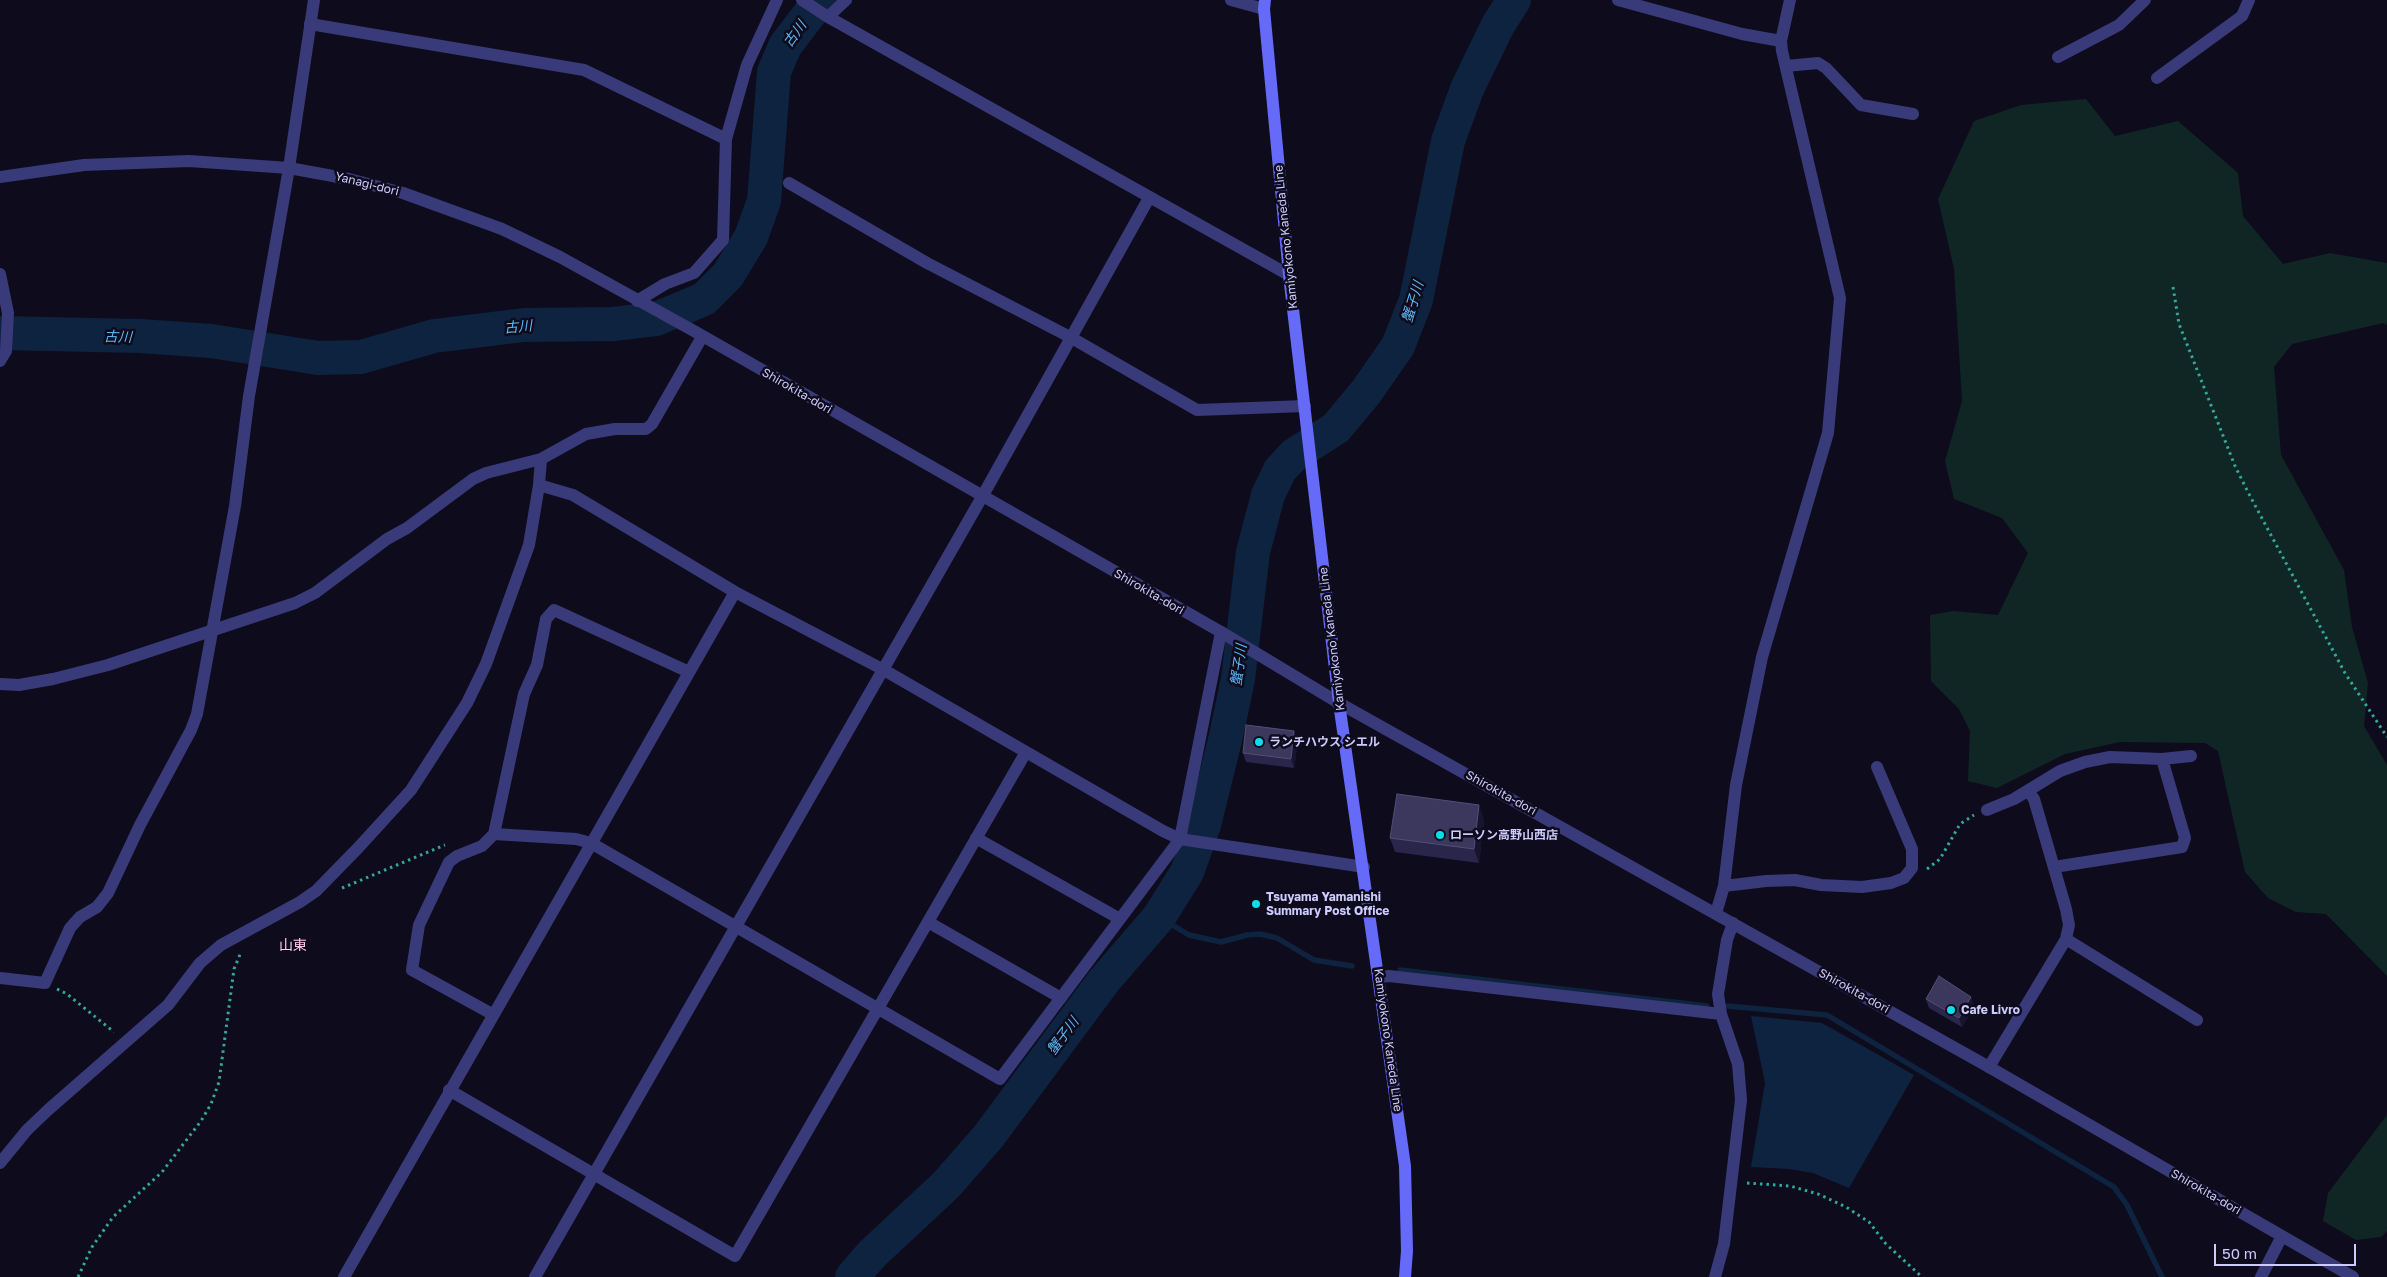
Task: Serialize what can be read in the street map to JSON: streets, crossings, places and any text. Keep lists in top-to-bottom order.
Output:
{
  "streets": {
    "main road": ["Kamiyokono Kaneda Line"],
    "street": ["Yanagi-dori", "Shirokita-dori"]
  },
  "crossings": [
    ["Yanagi-dori", "Shirokita-dori"],
    ["Kamiyokono Kaneda Line", "Shirokita-dori"]
  ],
  "districts": ["山東"],
  "water": ["古川", "蟹子川"],
  "places": [
    "ランチハウス シエル",
    "ローソン高野山西店",
    "Tsuyama Yamanishi Summary Post Office",
    "Cafe Livro"
  ],
  "scale_bar": "50 m"
}
